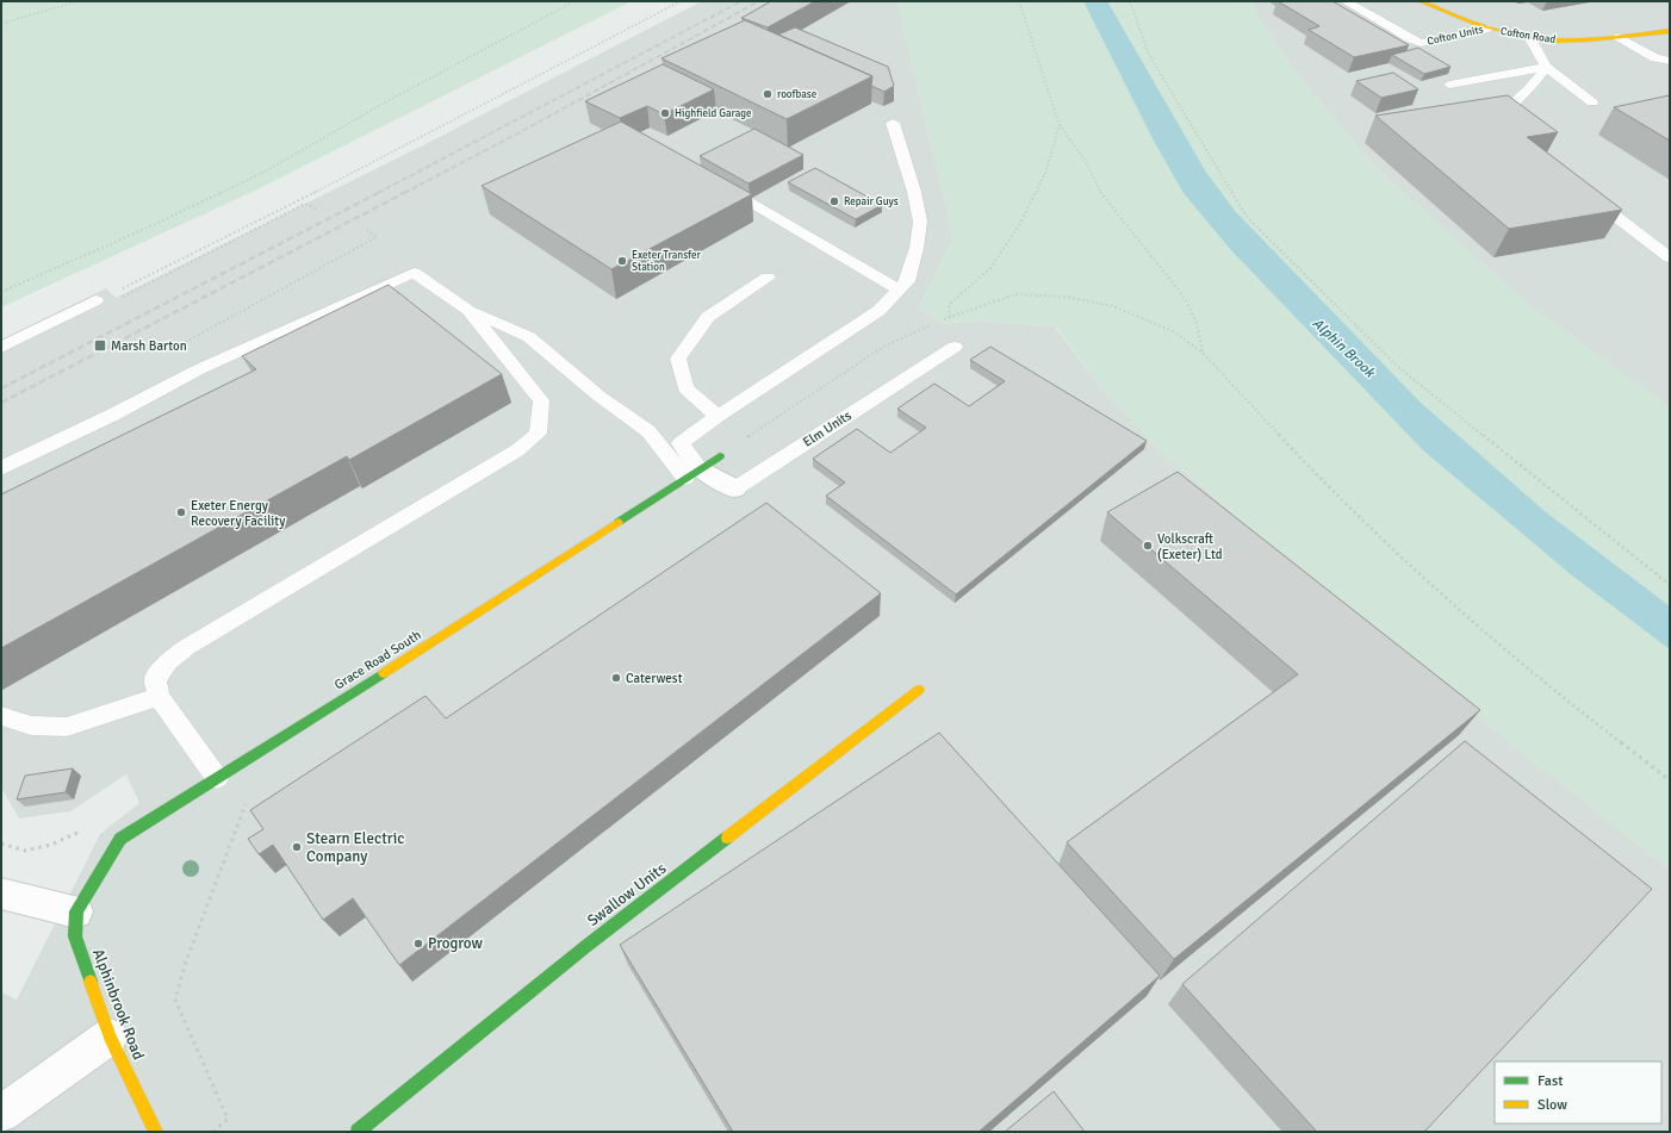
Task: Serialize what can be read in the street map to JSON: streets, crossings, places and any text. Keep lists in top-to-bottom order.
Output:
{
  "streets": {
    "street": [
      "Cofton Road",
      "Elm Units",
      "Grace Road South",
      "Swallow Units",
      "Alphinbrook Road"
    ],
    "lane": ["Cofton Units"]
  },
  "crossings": [
    ["Cofton Units", "Cofton Road"],
    ["Elm Units", "Grace Road South"],
    ["Grace Road South", "Alphinbrook Road"]
  ],
  "water": ["Alphin Brook"],
  "places": {
    "other": [
      "roofbase",
      "Highfield Garage",
      "Repair Guys",
      "Exeter Transfer Station",
      "Exeter Energy Recovery Facility",
      "Volkscraft (Exeter) Ltd",
      "Caterwest",
      "Stearn Electric Company",
      "Progrow"
    ],
    "transit": ["Marsh Barton"]
  },
  "legend": ["Fast", "Slow"]
}
